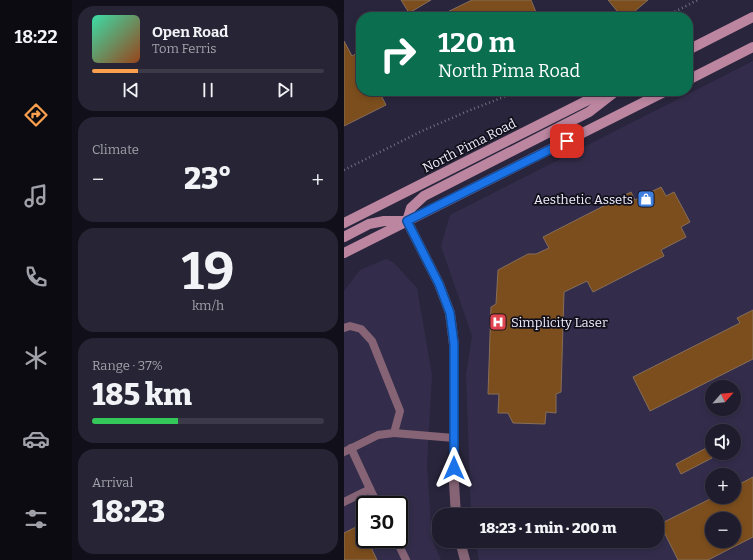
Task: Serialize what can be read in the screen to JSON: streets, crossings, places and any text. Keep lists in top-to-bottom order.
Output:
{
  "streets": {
    "main road": ["North Pima Road"]
  },
  "places": {
    "shop": ["Aesthetic Assets"],
    "hospital": ["Simplicity Laser"]
  },
  "north": "top right",
  "page": {
    "tabs": "18:22",
    "turn": ["120 m", "North Pima Road"],
    "song": ["Open Road", "Tom Ferris"],
    "tile": [
      "Climate",
      ["19", "km/h"],
      ["Range · 37%", "185 km"],
      ["Arrival", "18:23"]
    ],
    "heat": ["−", "23°", "+"],
    "map_buttons": ["+", "−"],
    "limit": "30",
    "trip": "18:23 · 1 min · 200 m"
  }
}
